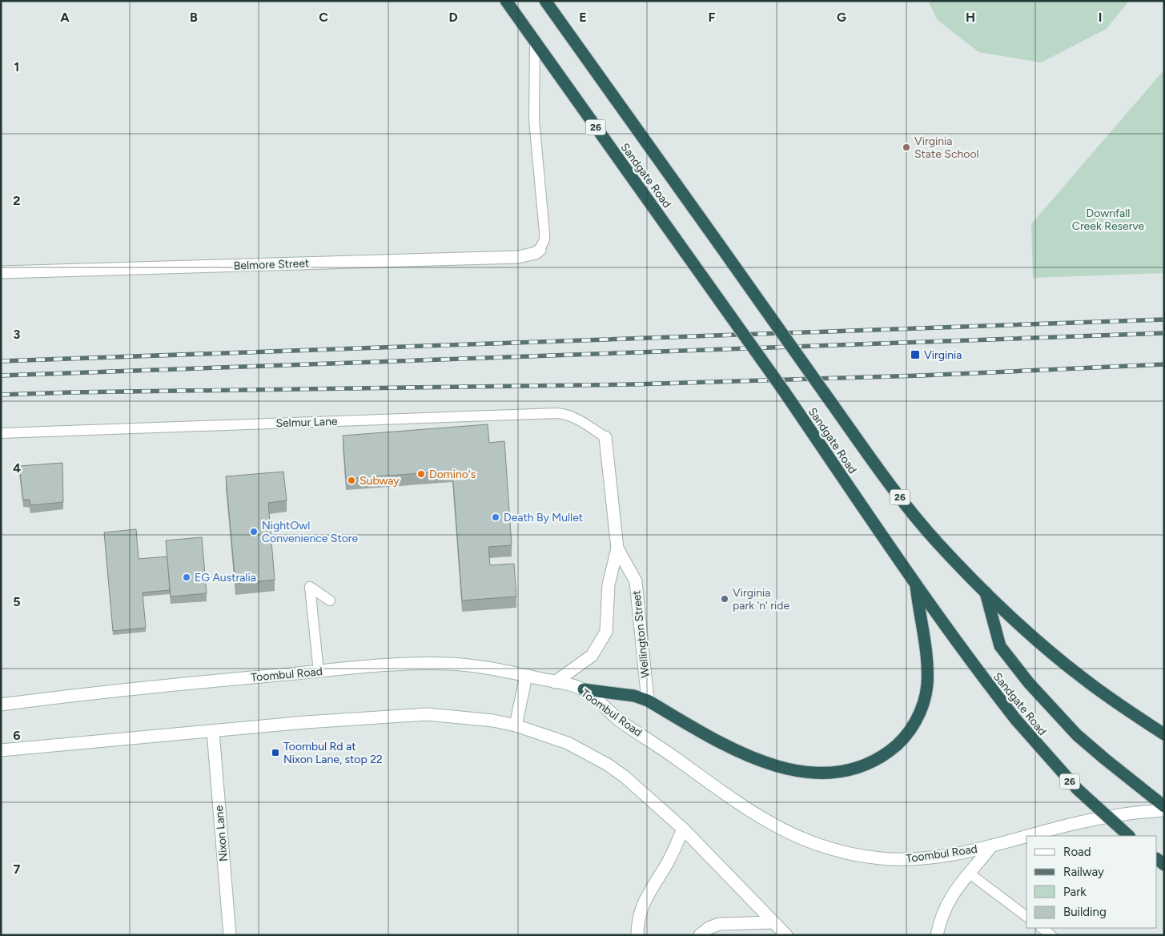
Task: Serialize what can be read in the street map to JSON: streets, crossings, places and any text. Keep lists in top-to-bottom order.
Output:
{
  "streets": {
    "highway": ["26", "Sandgate Road"],
    "main road": [
      "Belmore Street",
      "Wellington Street",
      "Toombul Road",
      "Nixon Lane"
    ],
    "lane": ["Selmur Lane"]
  },
  "crossings": [
    ["Selmur Lane", "Wellington Street"],
    ["Wellington Street", "Toombul Road"]
  ],
  "parks": ["Downfall Creek Reserve"],
  "places": {
    "other": [
      "Virginia State School",
      "Domino's",
      "Subway",
      "Death By Mullet",
      "NightOwl Convenience Store",
      "EG Australia",
      "Virginia park 'n' ride"
    ],
    "transit": ["Virginia", "Toombul Rd at Nixon Lane, stop 22"]
  },
  "legend": [
    "Road",
    "Railway",
    "Park",
    "Building"
  ],
  "grid": {
    "columns": [
      "A",
      "B",
      "C",
      "D",
      "E",
      "F",
      "G",
      "H",
      "I"
    ],
    "rows": [
      "1",
      "2",
      "3",
      "4",
      "5",
      "6",
      "7"
    ]
  }
}
